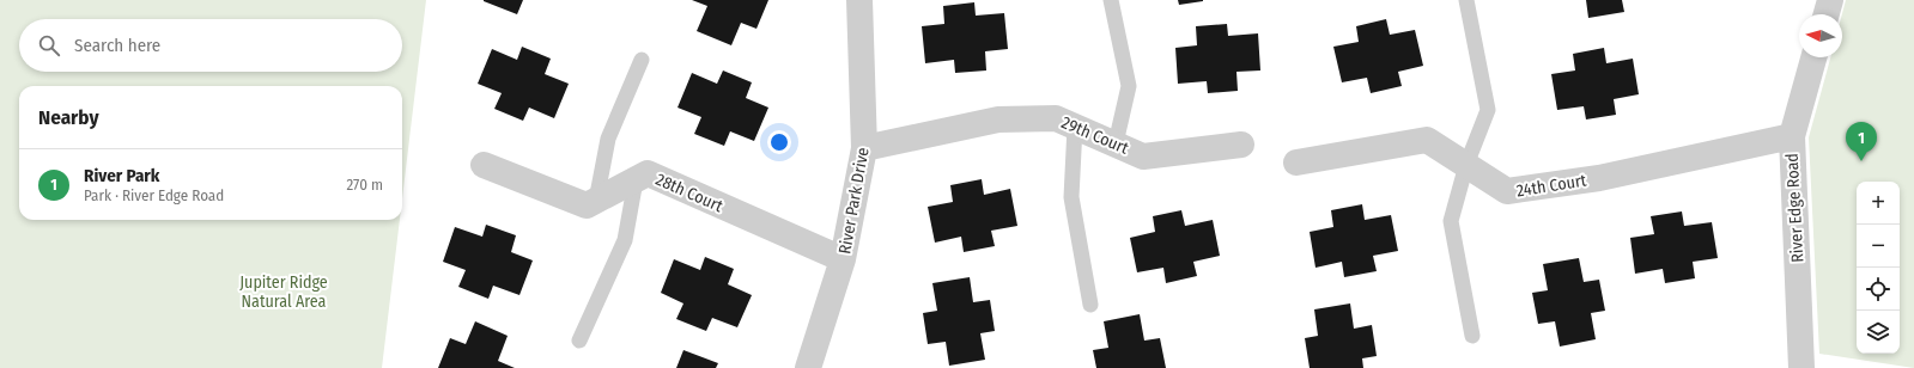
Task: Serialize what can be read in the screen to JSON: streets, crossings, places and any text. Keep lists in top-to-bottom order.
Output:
{
  "streets": {
    "street": [
      "29th Court",
      "24th Court",
      "28th Court",
      "River Park Drive",
      "River Edge Road"
    ]
  },
  "crossings": [
    ["29th Court", "River Park Drive"],
    ["24th Court", "River Edge Road"],
    ["28th Court", "River Park Drive"]
  ],
  "parks": ["Jupiter Ridge Natural Area"],
  "north": "left",
  "page": {
    "search": "Search here",
    "heading": "Nearby",
    "pins": "1",
    "list": [
      {
        "mark": "1",
        "name": "River Park",
        "note": "Park · River Edge Road",
        "value": "270 m"
      }
    ],
    "map_buttons": ["+", "−"]
  }
}
